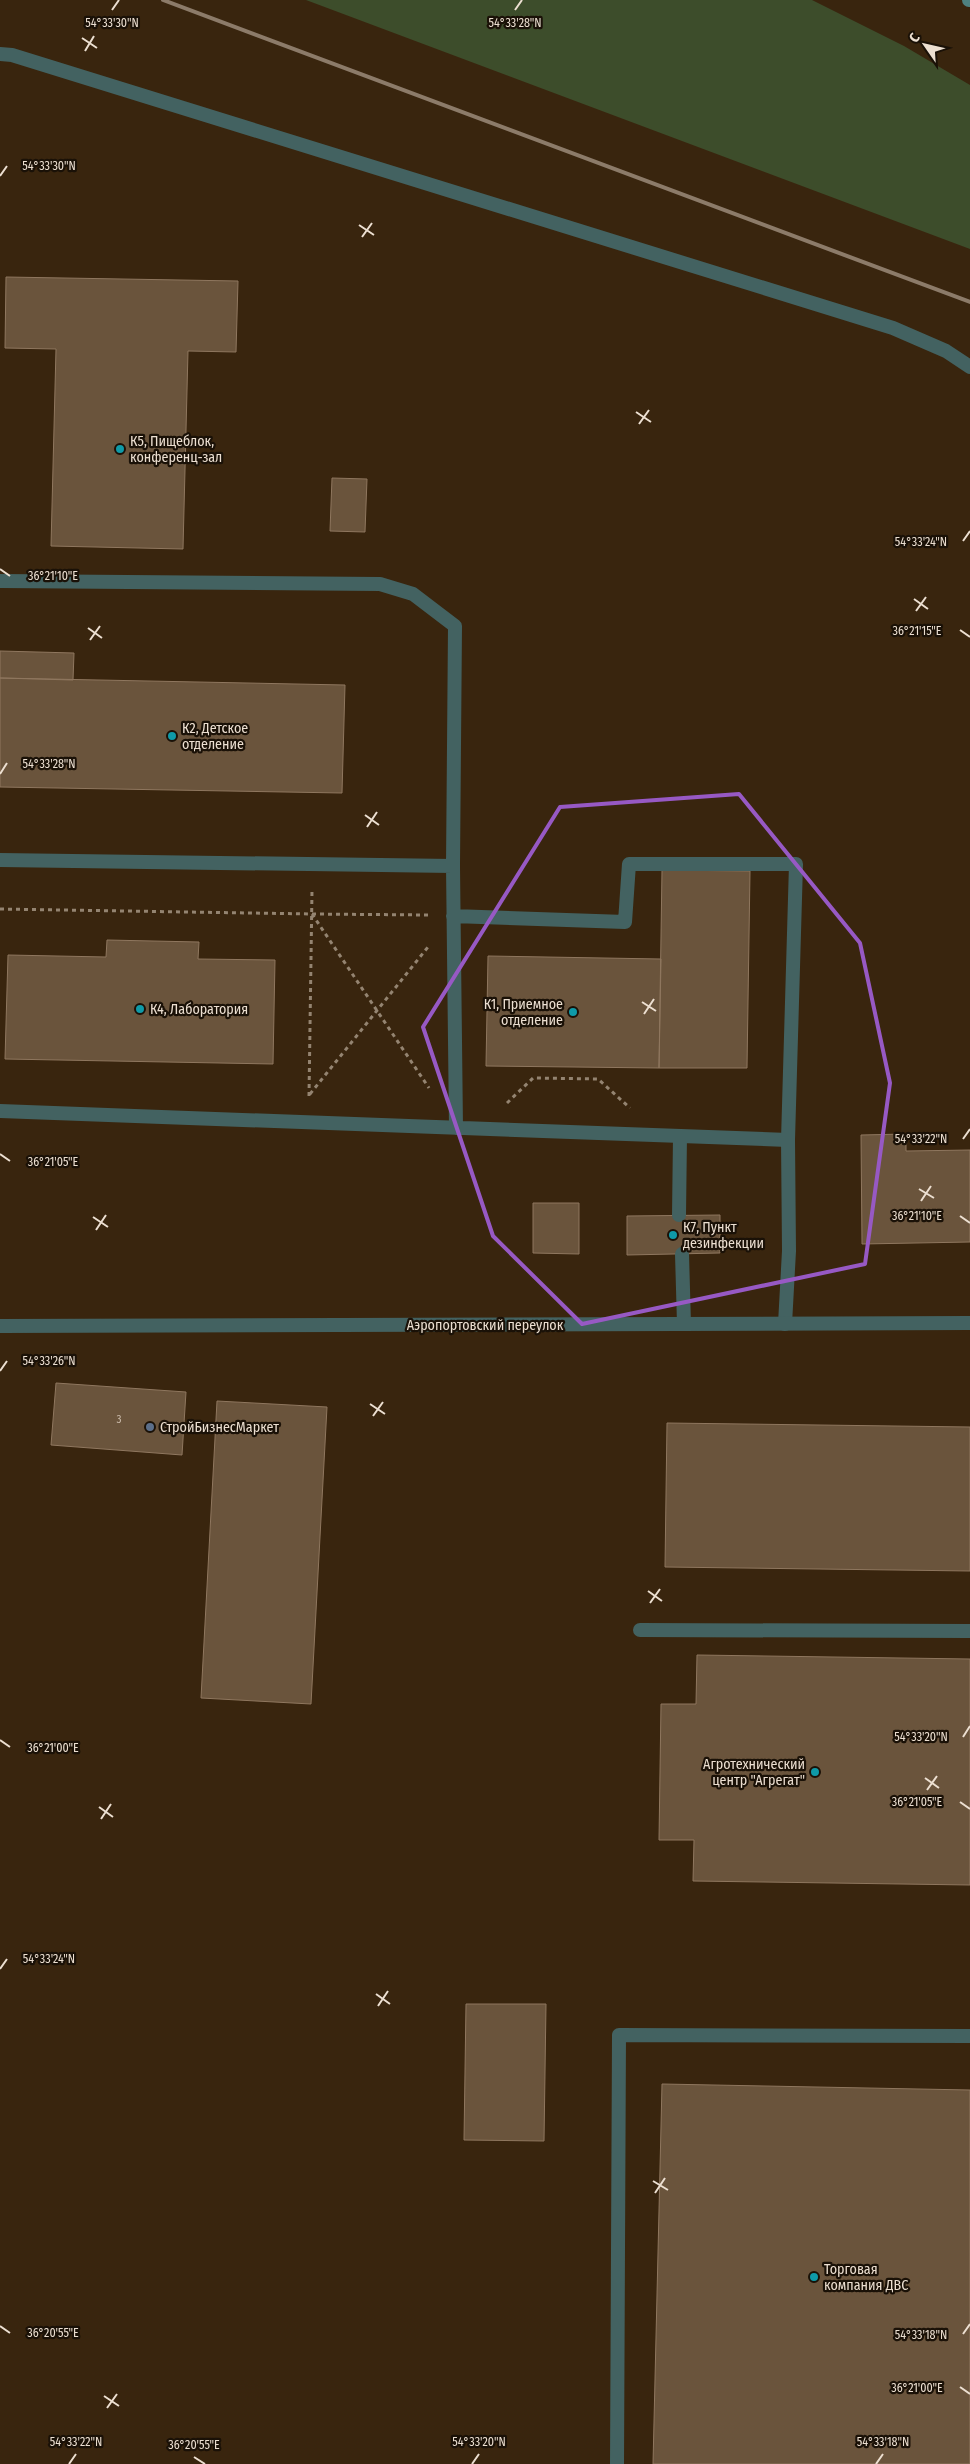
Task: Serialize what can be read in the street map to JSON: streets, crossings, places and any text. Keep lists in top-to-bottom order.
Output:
{
  "streets": {
    "street": ["Аэропортовский переулок"]
  },
  "places": [
    "К5, Пищеблок, конференц-зал",
    "К2, Детское отделение",
    "К4, Лаборатория",
    "К1, Приемное отделение",
    "К7, Пункт дезинфекции",
    "СтройБизнесМаркет",
    "Агротехнический центр \"Агрегат\"",
    "Торговая компания ДВС"
  ],
  "house_numbers": ["3"],
  "north": "top left",
  "coordinates": [
    "54°33'30\"N",
    "54°33'28\"N",
    "54°33'24\"N",
    "36°21'10\"E",
    "36°21'15\"E",
    "54°33'22\"N",
    "36°21'05\"E",
    "54°33'26\"N",
    "54°33'20\"N",
    "36°21'00\"E",
    "36°20'55\"E",
    "54°33'18\"N"
  ]
}
